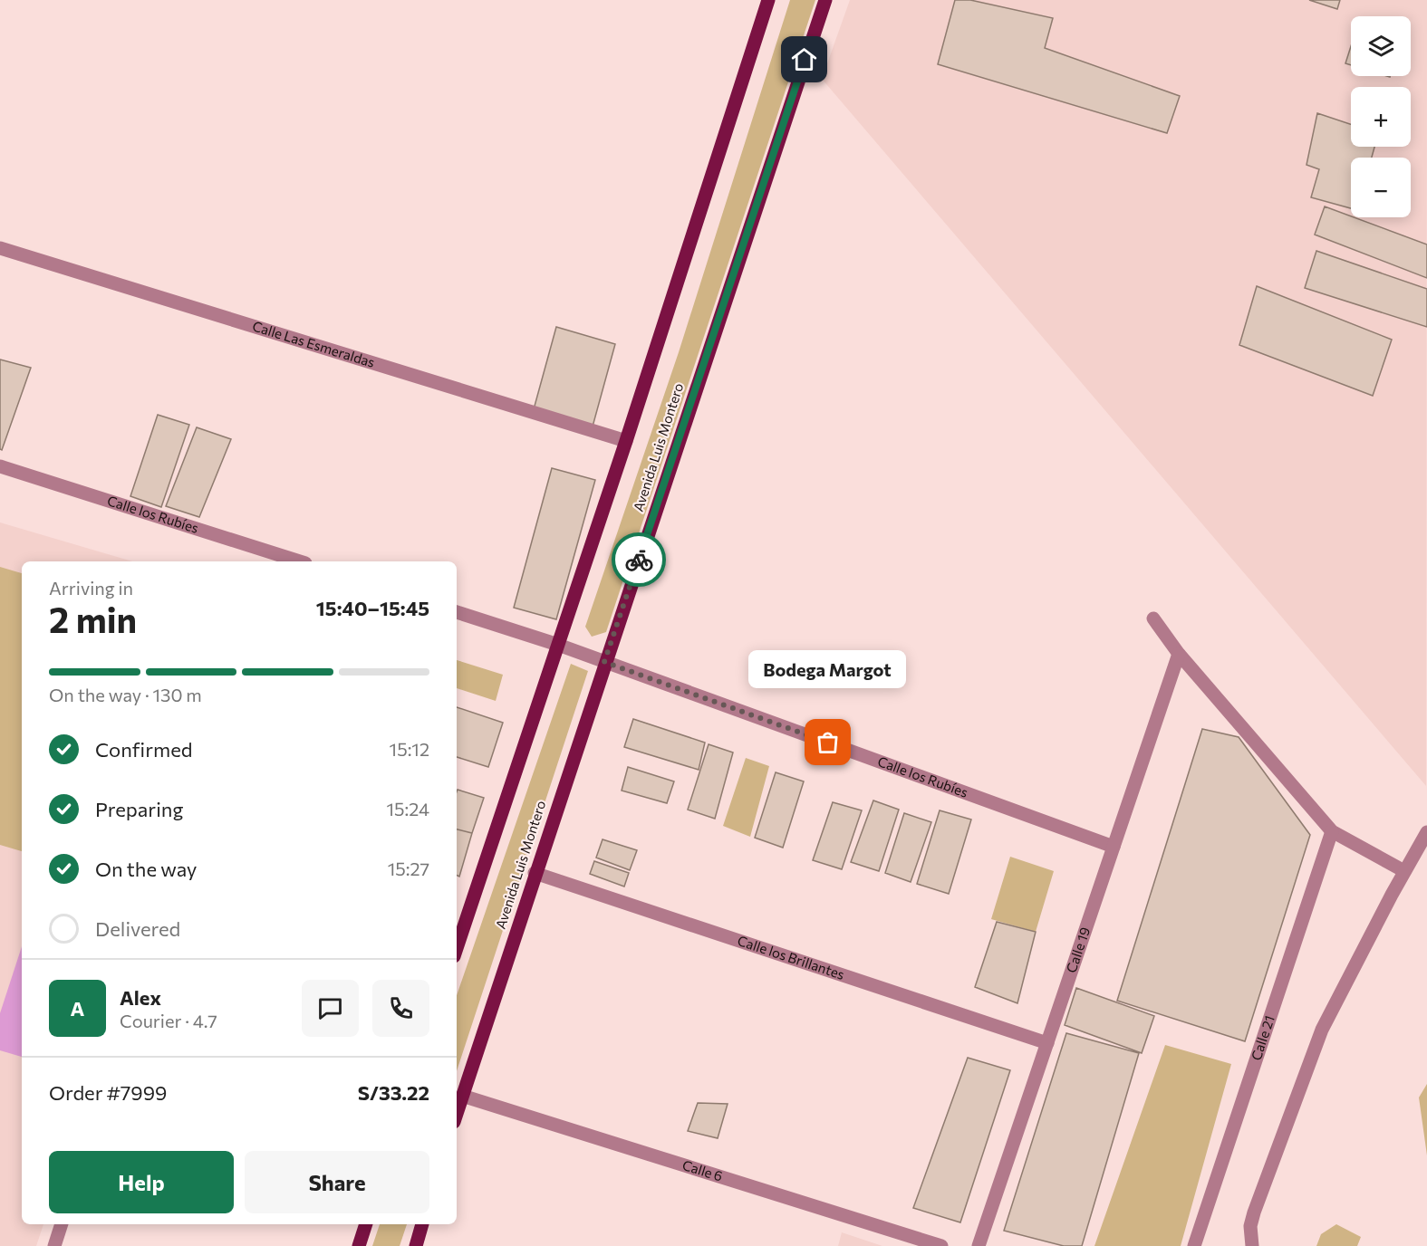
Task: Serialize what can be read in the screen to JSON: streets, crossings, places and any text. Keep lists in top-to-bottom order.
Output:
{
  "streets": {
    "main road": ["Avenida Luis Montero"],
    "street": [
      "Calle Las Esmeraldas",
      "Calle los Rubíes",
      "Calle 19",
      "Calle los Brillantes",
      "Calle 21",
      "Calle 6"
    ]
  },
  "crossings": [
    ["Avenida Luis Montero", "Calle los Rubíes"],
    ["Avenida Luis Montero", "Calle los Brillantes"],
    ["Avenida Luis Montero", "Calle 6"],
    ["Calle los Rubíes", "Calle 19"],
    ["Calle 19", "Calle los Brillantes"]
  ],
  "places": ["Bodega Margot"],
  "page": {
    "map_buttons": ["+", "−"],
    "heading": ["2 min", "Arriving in", "15:40–15:45"],
    "panel": [
      "Alex",
      "Courier · 4.7",
      "Order #7999",
      "S/33.22"
    ],
    "bubble": "Bodega Margot",
    "bar": "On the way · 130 m",
    "list": [
      ["Confirmed", "15:12"],
      ["Preparing", "15:24"],
      ["On the way", "15:27"],
      "Delivered"
    ],
    "round": "A",
    "buttons": ["Help", "Share"]
  }
}
